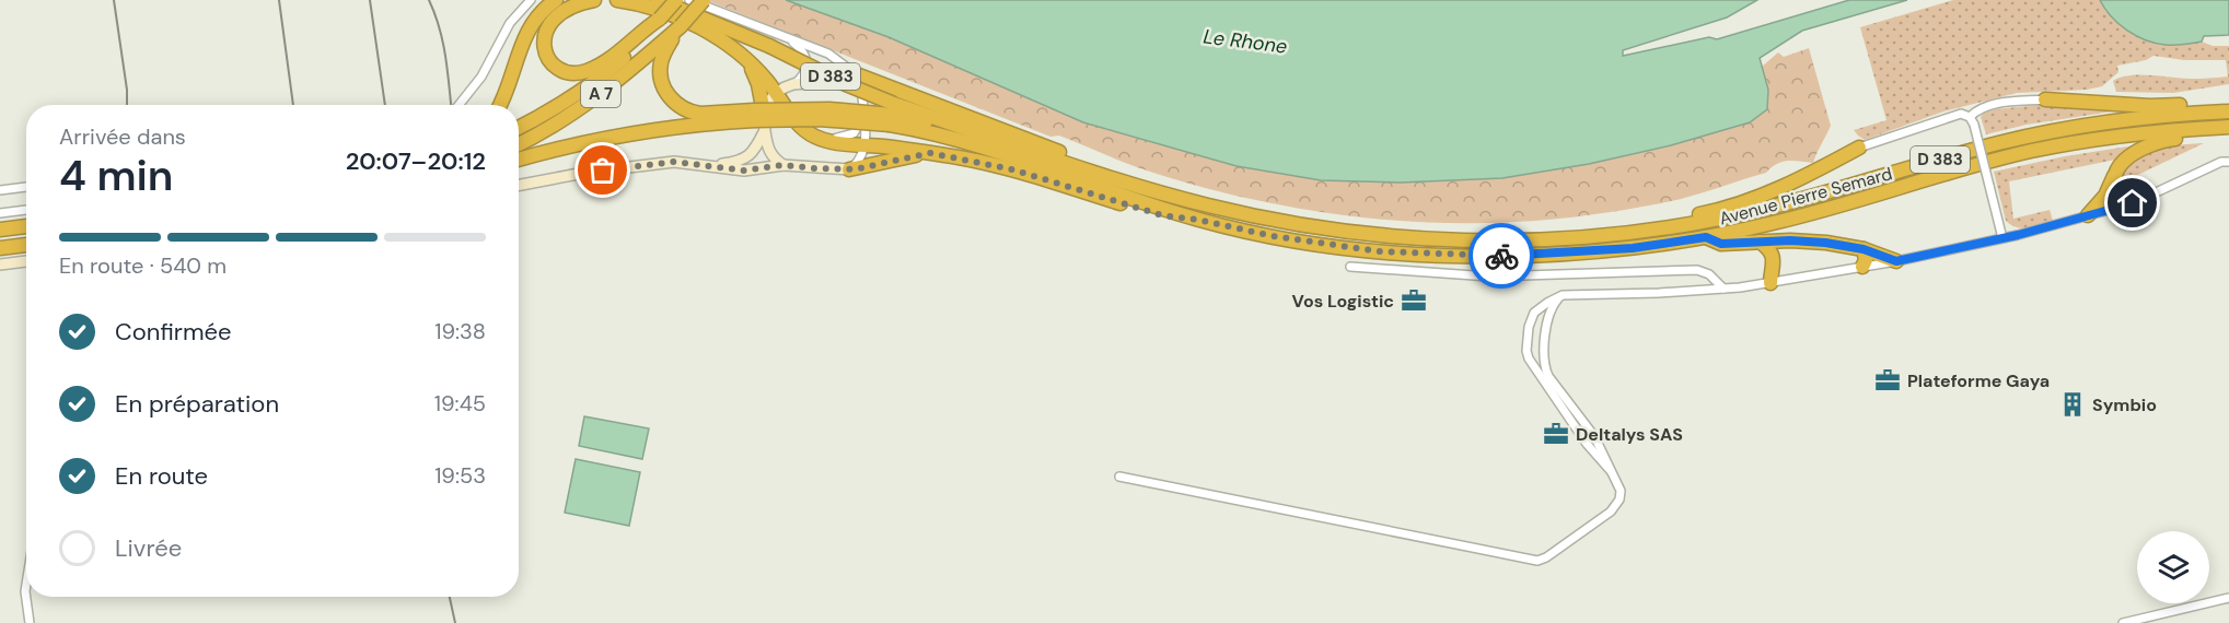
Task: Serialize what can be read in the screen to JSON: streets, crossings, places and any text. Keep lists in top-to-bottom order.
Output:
{
  "streets": {
    "highway": ["D 383", "A 7", "Avenue Pierre Semard"]
  },
  "crossings": [
    ["D 383", "Avenue Pierre Semard"]
  ],
  "water": ["Le Rhone"],
  "places": {
    "office": ["Vos Logistic", "Plateforme Gaya", "Deltalys SAS"],
    "building": ["Symbio"]
  },
  "page": {
    "heading": ["4 min", "Arrivée dans", "20:07–20:12"],
    "bar": "En route · 540 m",
    "list": [
      ["Confirmée", "19:38"],
      ["En préparation", "19:45"],
      ["En route", "19:53"],
      "Livrée"
    ]
  }
}
